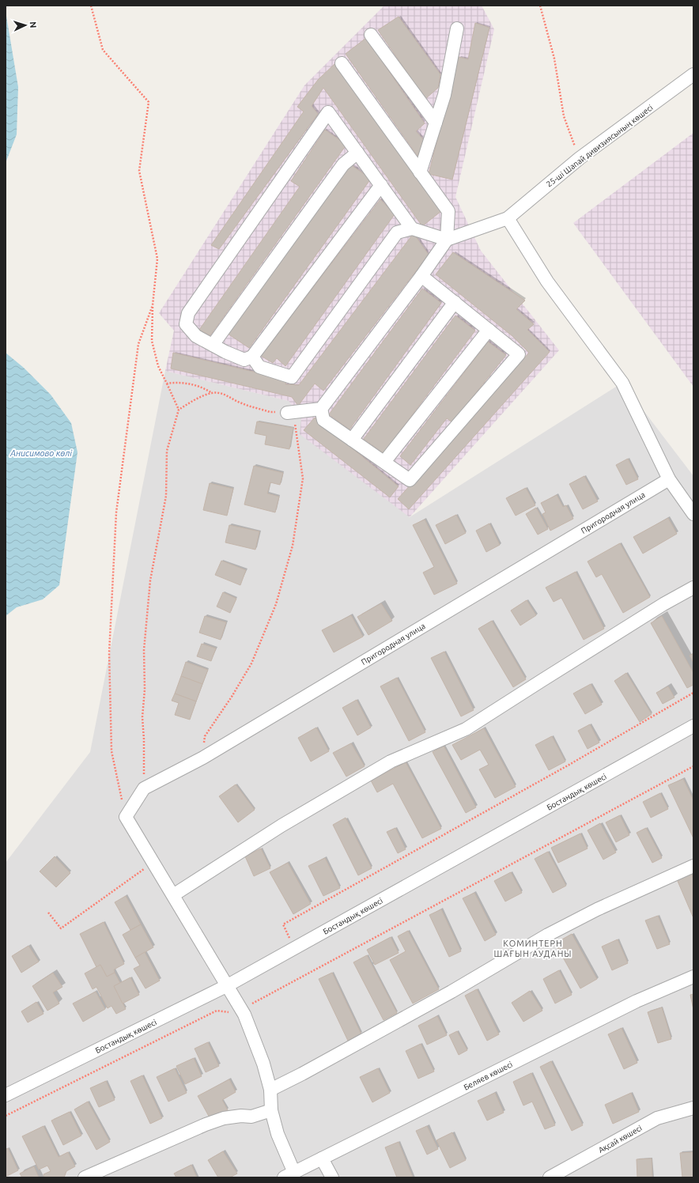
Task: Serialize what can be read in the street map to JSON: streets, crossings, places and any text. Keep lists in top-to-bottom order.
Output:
{
  "streets": {
    "street": [
      "25-ші Шапай дивизиясының көшесі",
      "Пригородная улица",
      "Бостандық көшесі",
      "Беляев көшесі",
      "Ақсай көшесі"
    ]
  },
  "districts": ["КОМИНТЕРН ШАҒЫН АУДАНЫ"],
  "water": ["Анисимово көлі"],
  "north": "right"
}
